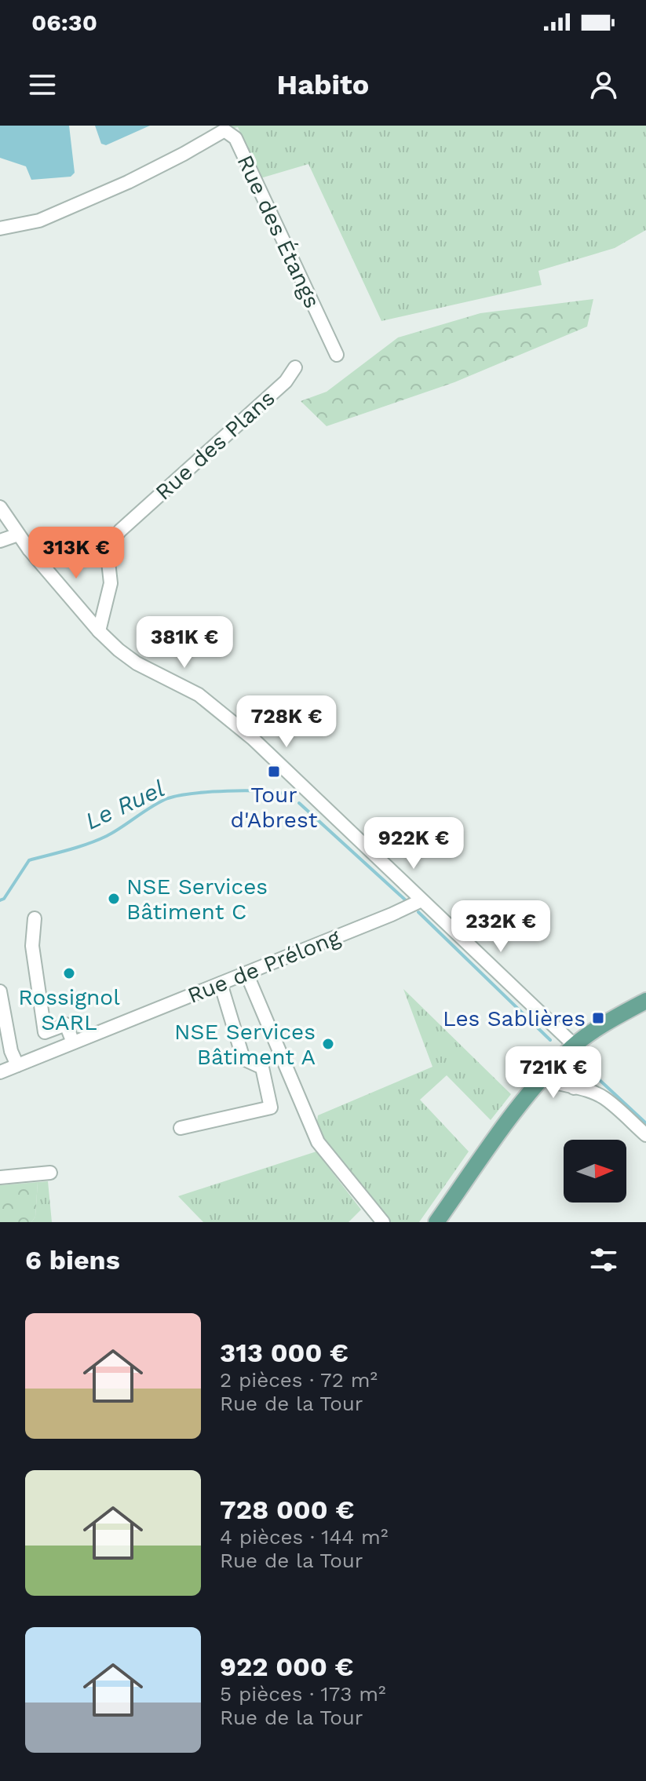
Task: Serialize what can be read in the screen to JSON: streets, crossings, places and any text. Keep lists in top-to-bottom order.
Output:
{
  "streets": {
    "street": ["Rue des Étangs", "Rue des Plans", "Rue de Prélong"]
  },
  "water": ["Le Ruel"],
  "places": {
    "transit": ["Tour d'Abrest", "Les Sablières"],
    "other": ["NSE Services Bâtiment C", "Rossignol SARL", "NSE Services Bâtiment A"]
  },
  "north": "right",
  "page": {
    "status": "06:30",
    "header": "Habito",
    "price": [
      "313K €",
      "381K €",
      "728K €",
      "922K €",
      "232K €",
      "721K €"
    ],
    "heading": "6 biens",
    "list": [
      {
        "name": "313 000 €",
        "note": "2 pièces · 72 m² · Rue de la Tour"
      },
      {
        "name": "728 000 €",
        "note": "4 pièces · 144 m² · Rue de la Tour"
      },
      {
        "name": "922 000 €",
        "note": "5 pièces · 173 m² · Rue de la Tour"
      }
    ]
  }
}
